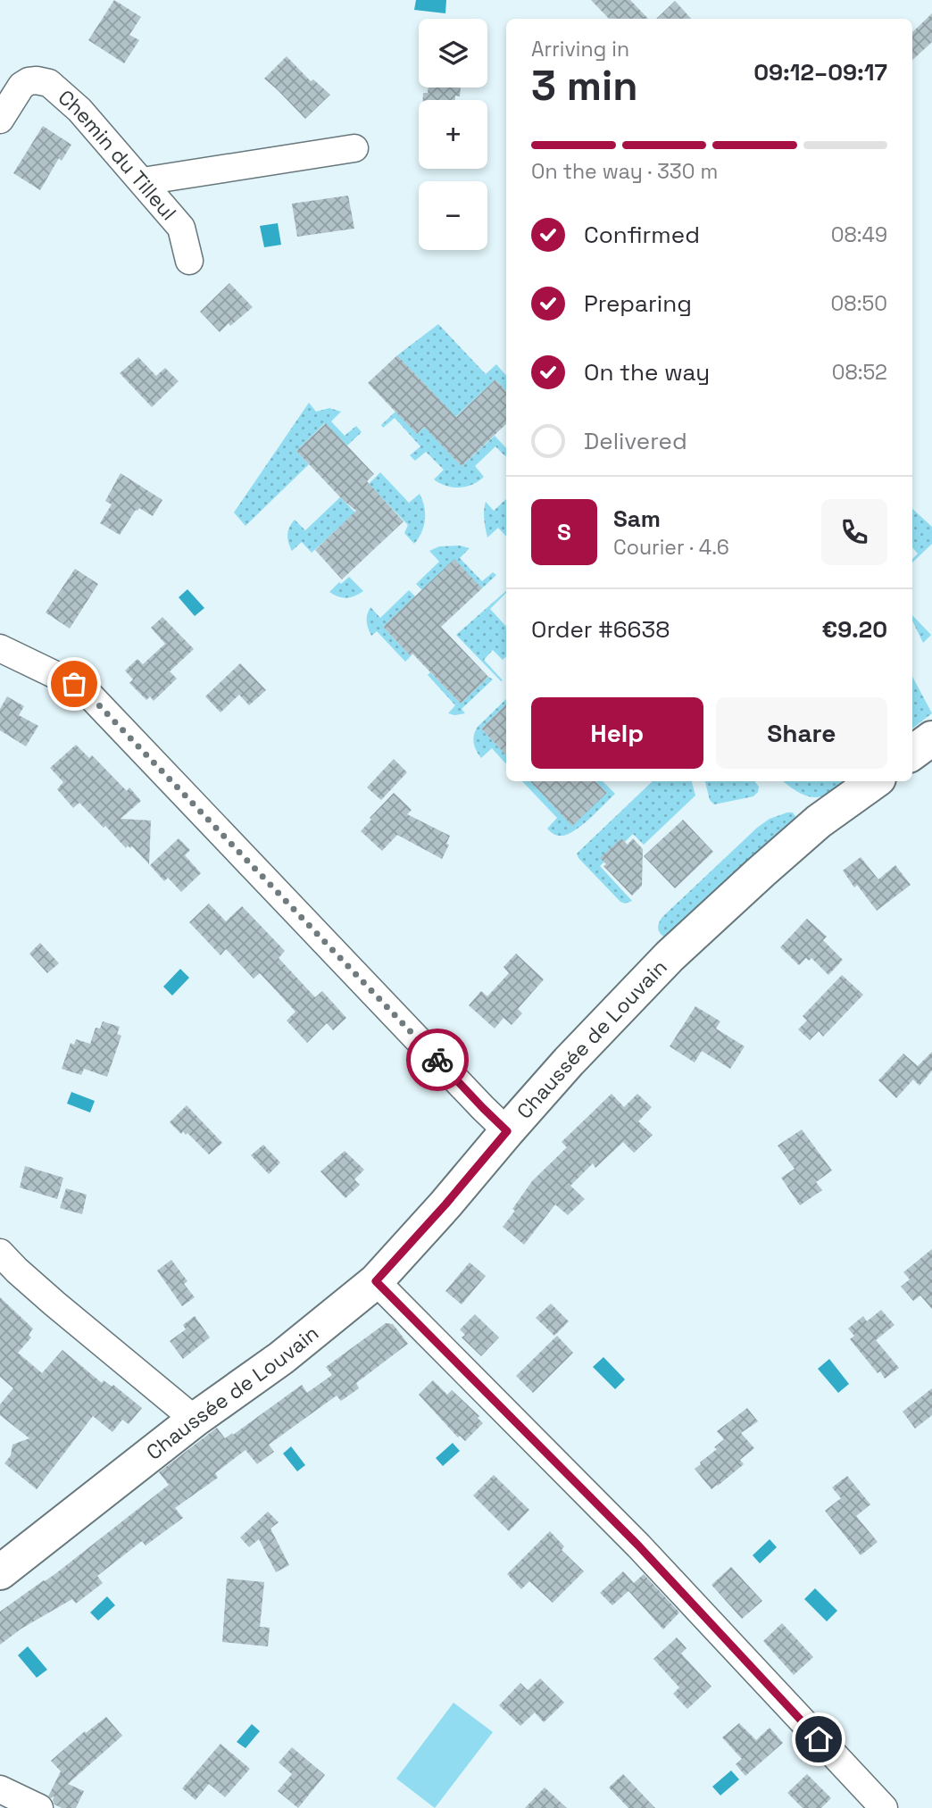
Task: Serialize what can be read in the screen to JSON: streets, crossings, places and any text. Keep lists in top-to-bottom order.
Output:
{
  "streets": {
    "main road": ["Chaussée de Louvain"],
    "street": ["Chemin du Tilleul"]
  },
  "page": {
    "map_buttons": ["+", "−"],
    "heading": ["3 min", "Arriving in", "09:12–09:17"],
    "panel": [
      "Sam",
      "Courier · 4.6",
      "Order #6638",
      "€9.20"
    ],
    "bar": "On the way · 330 m",
    "list": [
      ["Confirmed", "08:49"],
      ["Preparing", "08:50"],
      ["On the way", "08:52"],
      "Delivered"
    ],
    "round": "S",
    "buttons": ["Help", "Share"]
  }
}
